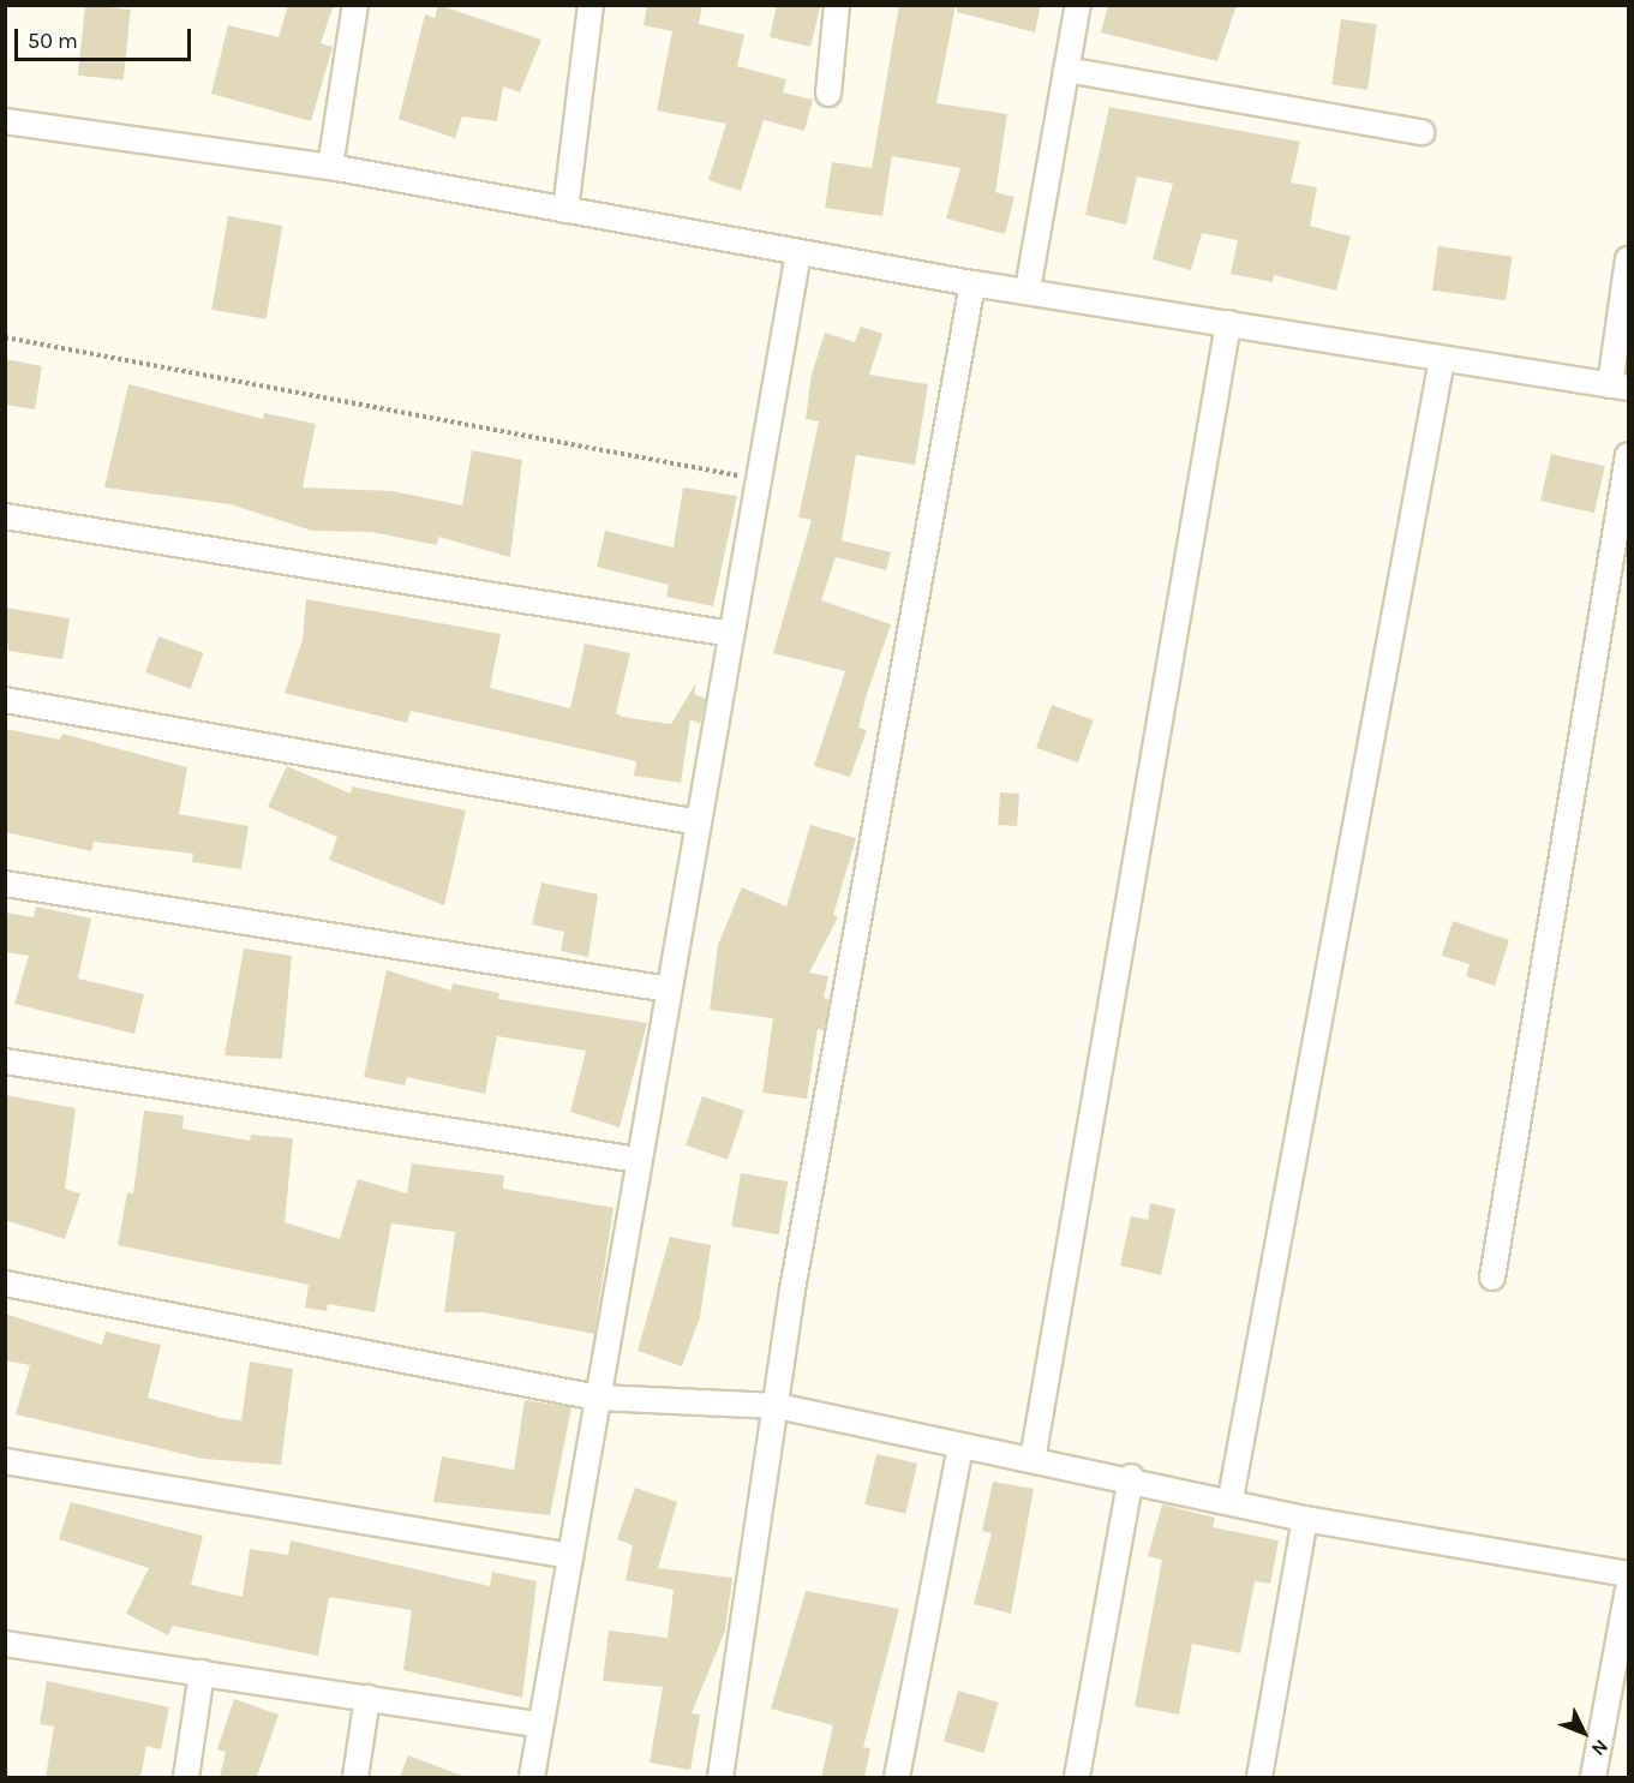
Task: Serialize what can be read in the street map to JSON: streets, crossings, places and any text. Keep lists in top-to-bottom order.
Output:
{
  "scale_bar": "50 m",
  "north": "bottom right"
}
